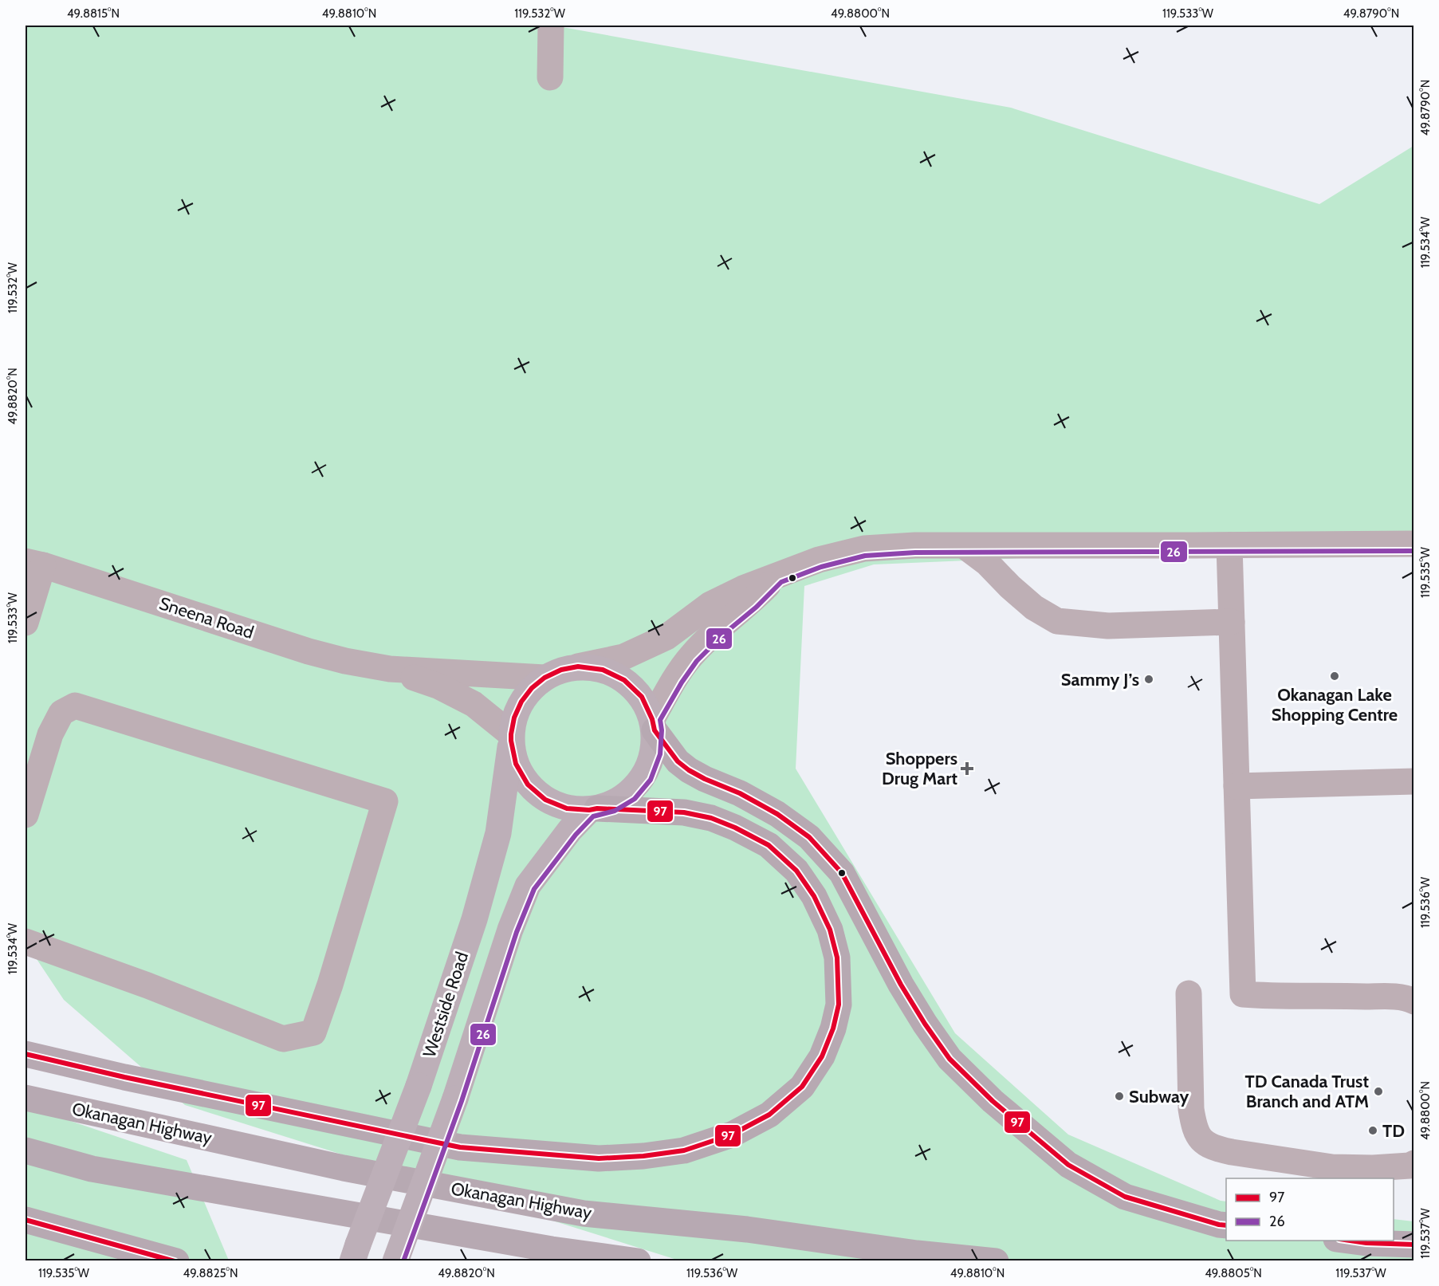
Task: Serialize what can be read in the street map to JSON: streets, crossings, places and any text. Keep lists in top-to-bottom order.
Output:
{
  "streets": {
    "highway": ["Okanagan Highway"],
    "main road": ["Westside Road"],
    "street": ["Sneena Road"]
  },
  "crossings": [
    ["Sneena Road", "Westside Road"]
  ],
  "places": {
    "other": [
      "Okanagan Lake Shopping Centre",
      "Sammy J’s",
      "TD Canada Trust Branch and ATM",
      "Subway",
      "TD"
    ],
    "health": ["Shoppers Drug Mart"]
  },
  "lines": ["transit line 26", "transit line 97"],
  "legend": ["97", "26"],
  "coordinates": [
    "49.8815°N",
    "49.8810°N",
    "119.532°W",
    "49.8800°N",
    "119.533°W",
    "49.8790°N",
    "119.534°W",
    "49.8820°N",
    "119.535°W",
    "119.536°W",
    "119.537°W",
    "49.8825°N",
    "49.8805°N"
  ]
}
